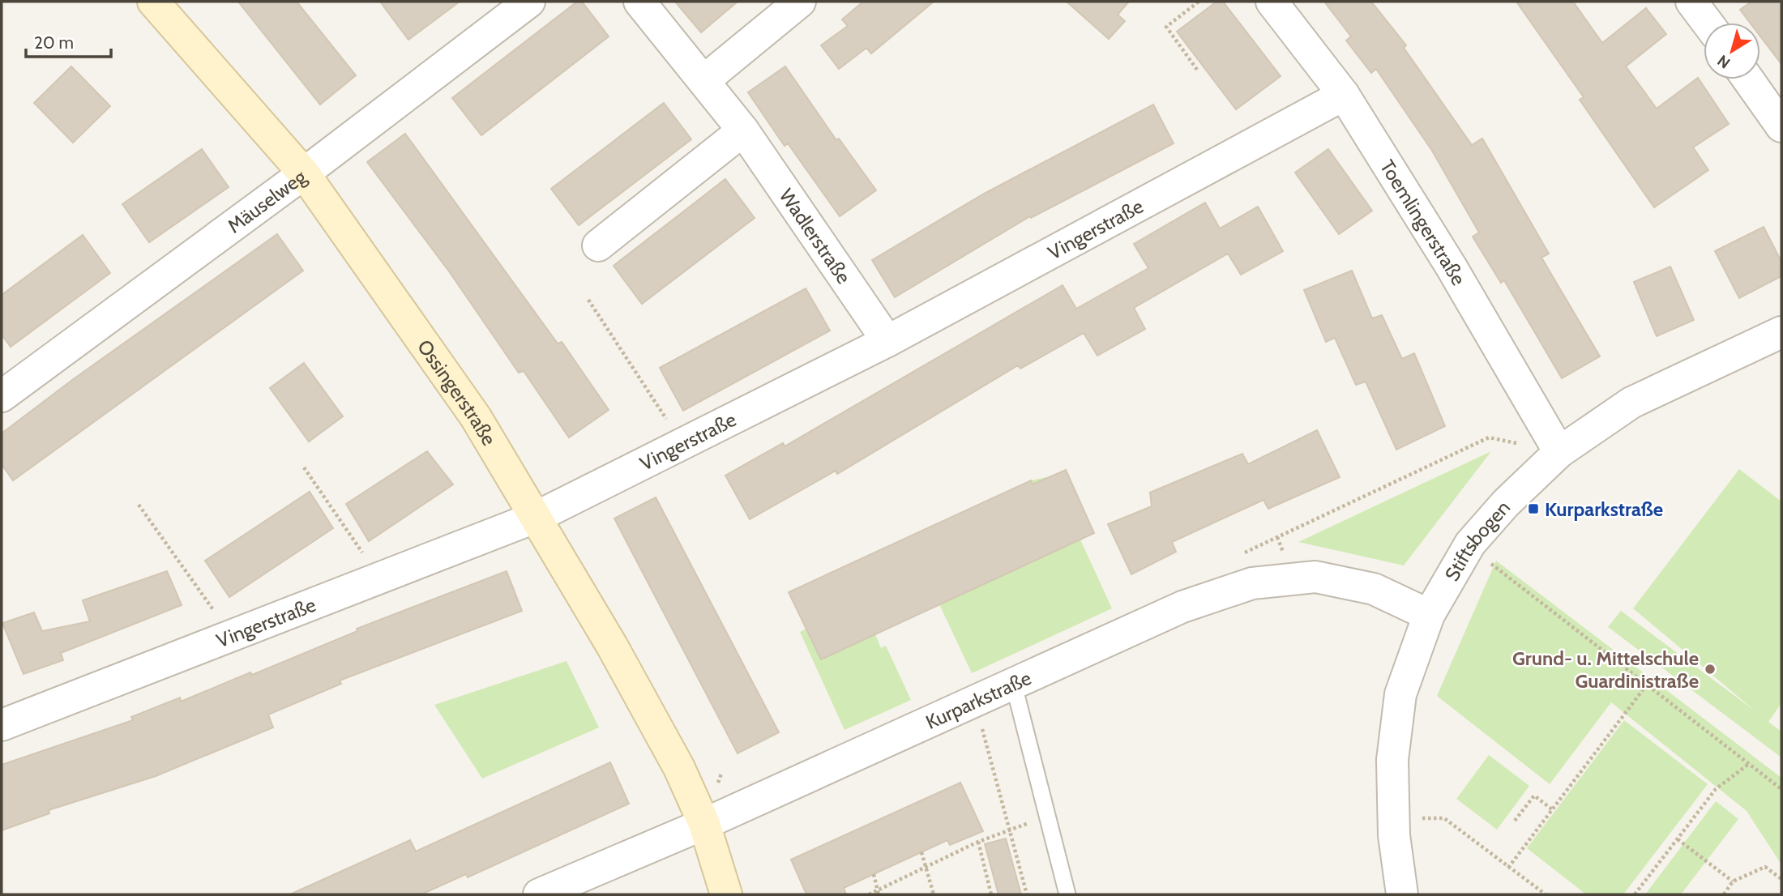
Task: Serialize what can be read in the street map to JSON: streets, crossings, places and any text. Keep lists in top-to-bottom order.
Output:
{
  "streets": {
    "street": [
      "Mäuselweg",
      "Toemlingerstraße",
      "Vingerstraße",
      "Wadlerstraße",
      "Ossingerstraße",
      "Stiftsbogen",
      "Kurparkstraße"
    ]
  },
  "crossings": [
    ["Mäuselweg", "Ossingerstraße"],
    ["Toemlingerstraße", "Vingerstraße"],
    ["Toemlingerstraße", "Stiftsbogen"],
    ["Vingerstraße", "Wadlerstraße"],
    ["Vingerstraße", "Ossingerstraße"],
    ["Ossingerstraße", "Kurparkstraße"],
    ["Stiftsbogen", "Kurparkstraße"]
  ],
  "places": {
    "transit": ["Kurparkstraße"],
    "other": ["Grund- u. Mittelschule Guardinistraße"]
  },
  "scale_bar": "20 m",
  "north": "bottom left"
}
